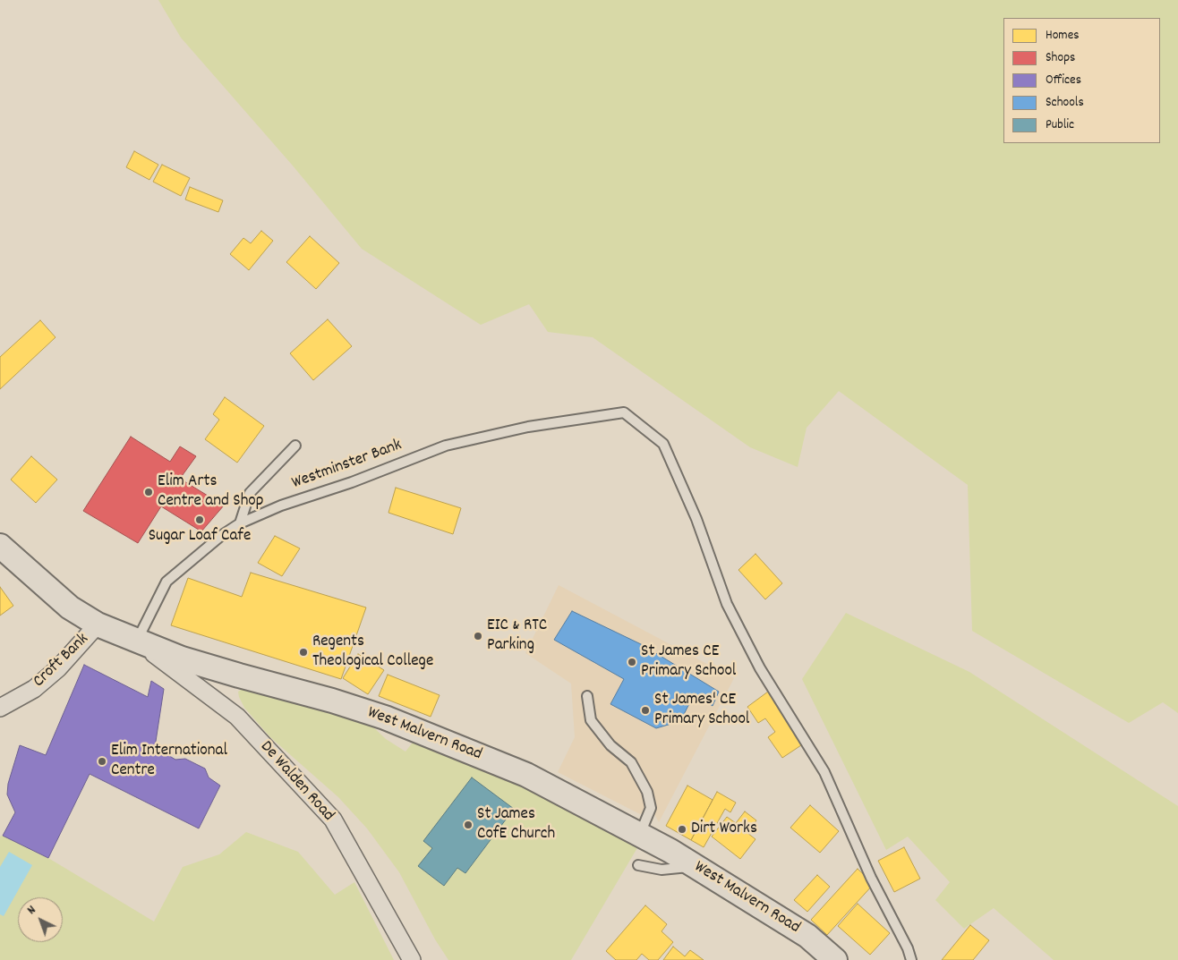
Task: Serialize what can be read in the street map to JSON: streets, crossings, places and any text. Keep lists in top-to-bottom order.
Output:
{
  "streets": {
    "main road": ["West Malvern Road"],
    "street": ["Croft Bank", "De Walden Road"],
    "lane": ["Westminster Bank"]
  },
  "crossings": [
    ["Westminster Bank", "West Malvern Road"],
    ["Westminster Bank", "De Walden Road"],
    ["Croft Bank", "West Malvern Road"],
    ["West Malvern Road", "De Walden Road"]
  ],
  "places": [
    "Elim Arts Centre and Shop",
    "Sugar Loaf Cafe",
    "EIC & RTC Parking",
    "Regents Theological College",
    "St James CE Primary School",
    "St James' CE Primary School",
    "Elim International Centre",
    "St James CofE Church",
    "Dirt Works"
  ],
  "legend": [
    "Homes",
    "Shops",
    "Offices",
    "Schools",
    "Public"
  ],
  "north": "top left"
}
